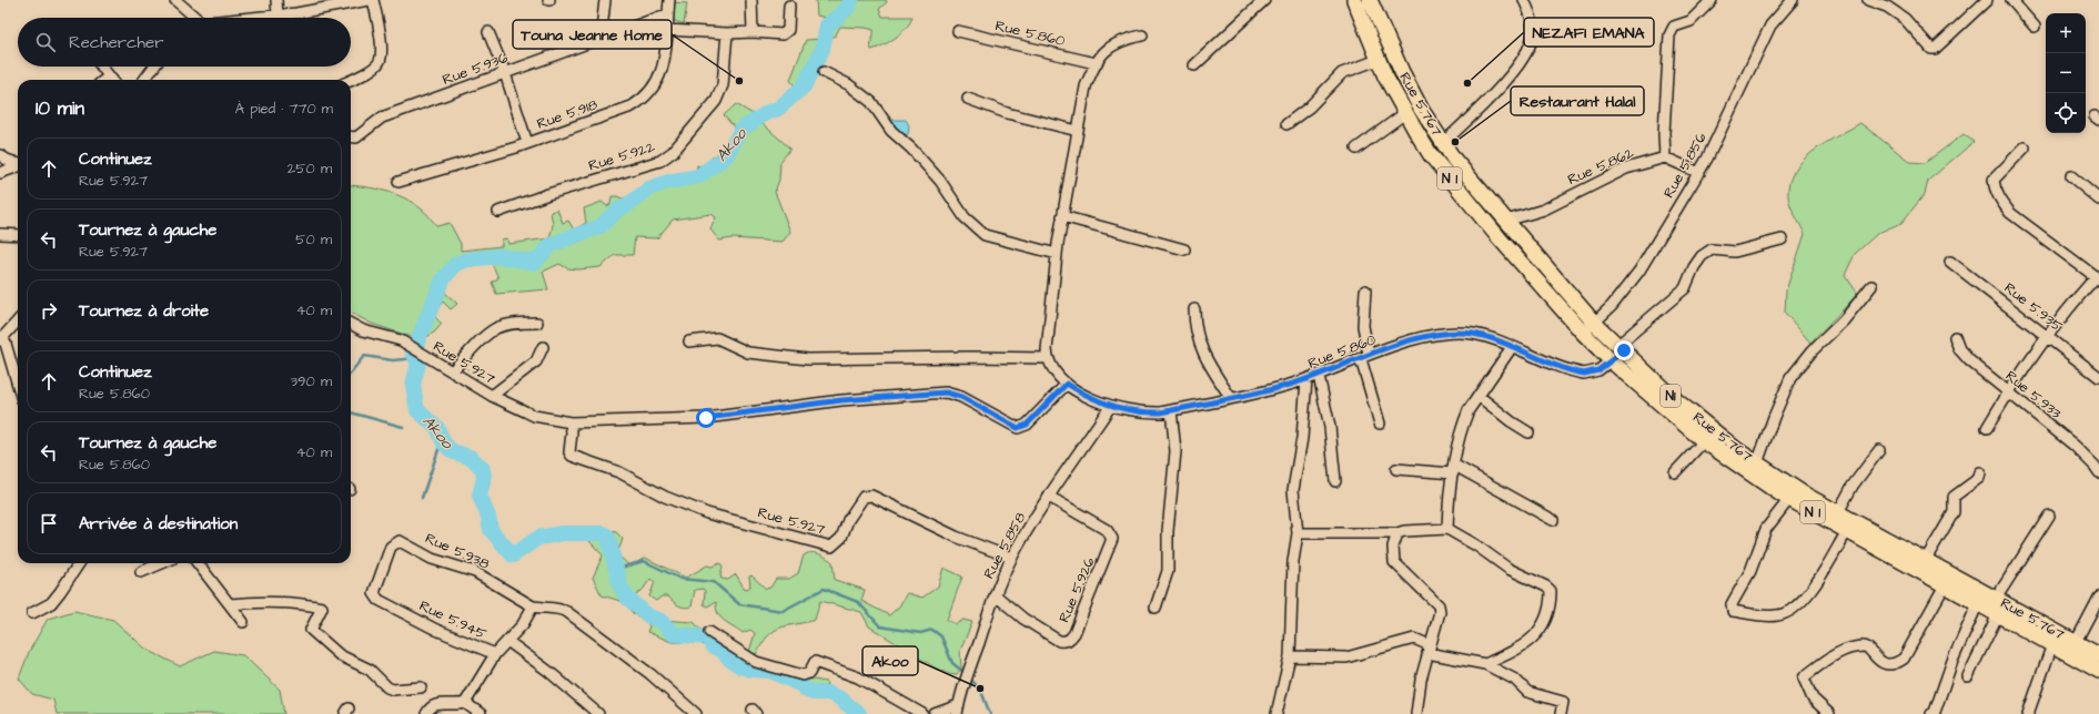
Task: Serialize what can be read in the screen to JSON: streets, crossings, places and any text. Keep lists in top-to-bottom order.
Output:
{
  "streets": {
    "highway": ["Rue 5.767", "N 1", "N1"],
    "street": [
      "Rue 5.860",
      "Rue 5.936",
      "Rue 5.918",
      "Rue 5.922",
      "Rue 5.856",
      "Rue 5.862",
      "Rue 5.935",
      "Rue 5.927",
      "Rue 5.933",
      "Rue 5.858",
      "Rue 5.938",
      "Rue 5.926",
      "Rue 5.945"
    ]
  },
  "crossings": [
    ["Rue 5.860", "Rue 5.767"],
    ["Rue 5.860", "N 1"],
    ["Rue 5.860", "Rue 5.927"],
    ["Rue 5.860", "Rue 5.858"],
    ["Rue 5.936", "Rue 5.918"],
    ["Rue 5.767", "Rue 5.856"],
    ["Rue 5.767", "Rue 5.862"],
    ["Rue 5.767", "N 1"],
    ["Rue 5.856", "N 1"],
    ["Rue 5.927", "Rue 5.858"],
    ["Rue 5.858", "Rue 5.926"],
    ["Rue 5.938", "Rue 5.945"]
  ],
  "water": ["Akoo"],
  "places": [
    "Touna Jeanne Home",
    "NEZAFI EMANA",
    "Restaurant Halal",
    "Akoo"
  ],
  "page": {
    "map_buttons": ["+", "−"],
    "search": "Rechercher",
    "heading": ["10 min", "À pied · 770 m"],
    "list": [
      ["Continuez", "Rue 5.927", "250 m"],
      ["Tournez à gauche", "Rue 5.927", "50 m"],
      ["Tournez à droite", "40 m"],
      ["Continuez", "Rue 5.860", "390 m"],
      ["Tournez à gauche", "Rue 5.860", "40 m"],
      "Arrivée à destination"
    ]
  }
}
